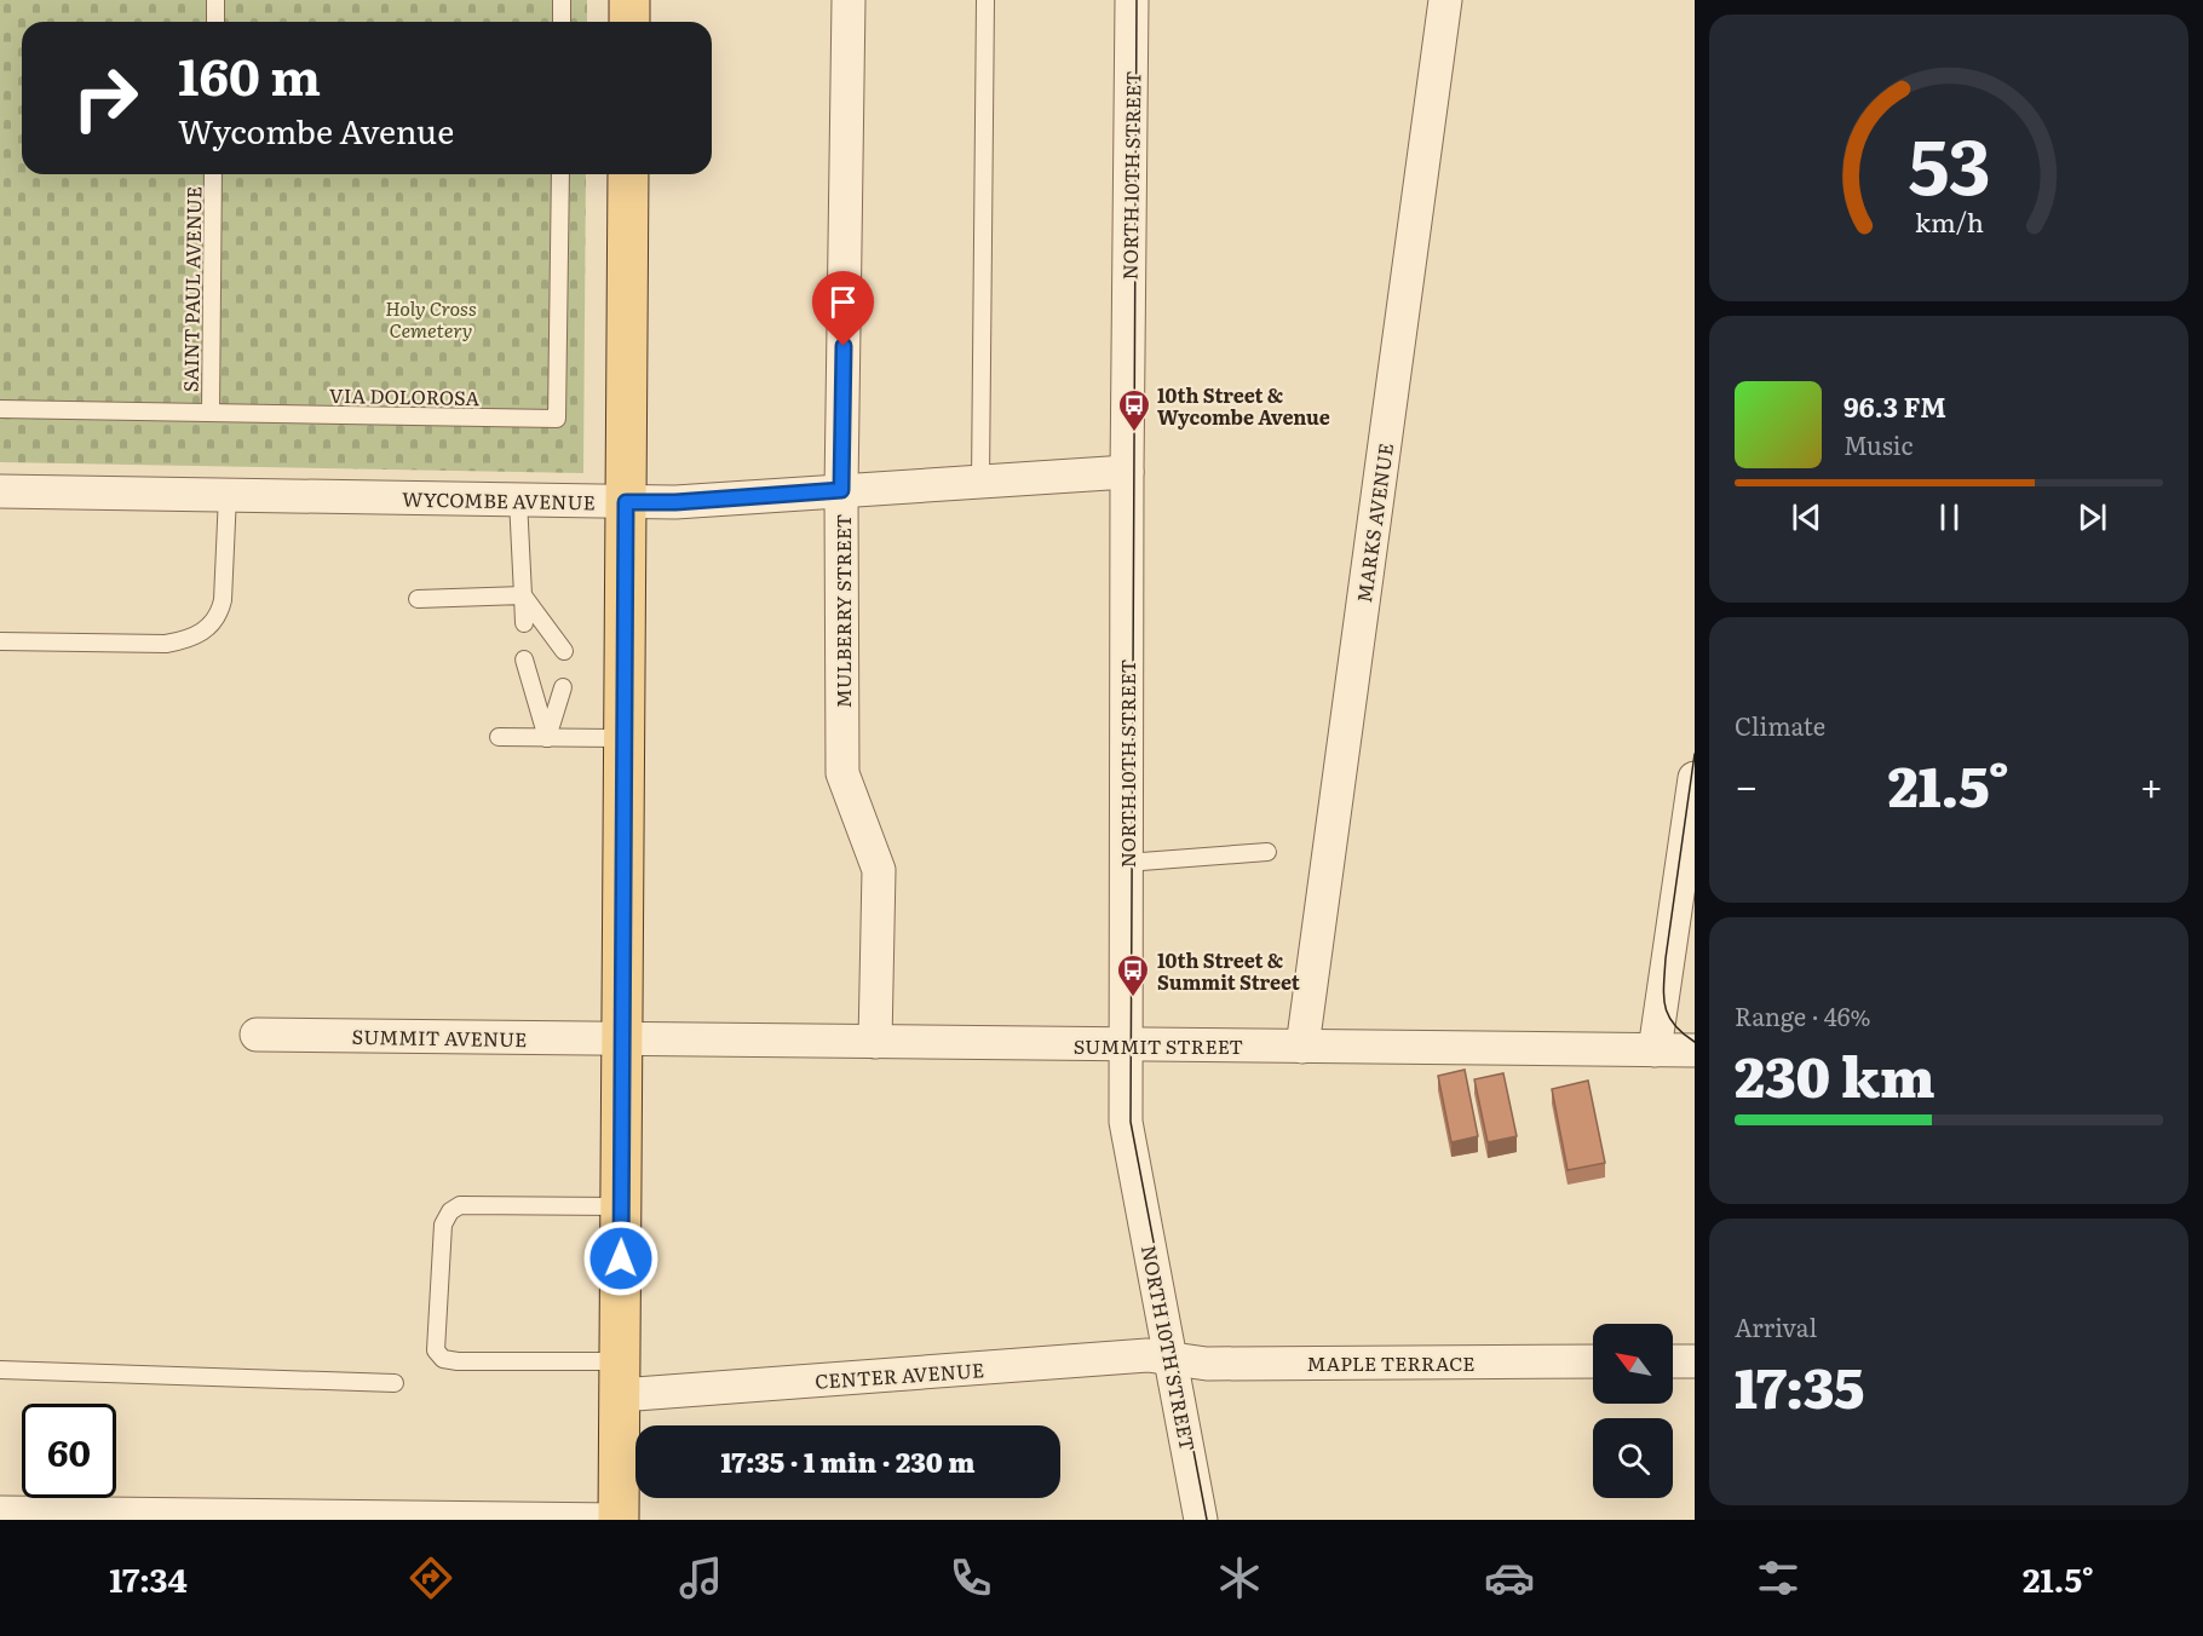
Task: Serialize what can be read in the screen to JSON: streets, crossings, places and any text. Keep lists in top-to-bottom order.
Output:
{
  "streets": {
    "street": [
      "NORTH 10TH STREET",
      "WYCOMBE AVENUE",
      "MARKS AVENUE",
      "MULBERRY STREET",
      "SUMMIT AVENUE",
      "SUMMIT STREET",
      "MAPLE TERRACE",
      "CENTER AVENUE"
    ],
    "lane": ["SAINT PAUL AVENUE", "VIA DOLOROSA"]
  },
  "crossings": [
    ["NORTH 10TH STREET", "WYCOMBE AVENUE"],
    ["NORTH 10TH STREET", "SUMMIT STREET"],
    ["NORTH 10TH STREET", "MAPLE TERRACE"],
    ["NORTH 10TH STREET", "CENTER AVENUE"],
    ["SAINT PAUL AVENUE", "VIA DOLOROSA"],
    ["WYCOMBE AVENUE", "MULBERRY STREET"],
    ["MARKS AVENUE", "SUMMIT STREET"],
    ["MULBERRY STREET", "SUMMIT STREET"],
    ["SUMMIT AVENUE", "SUMMIT STREET"],
    ["MAPLE TERRACE", "CENTER AVENUE"]
  ],
  "parks": ["Holy Cross Cemetery"],
  "places": {
    "bus stop": ["10th Street & Wycombe Avenue", "10th Street & Summit Street"]
  },
  "north": "top left",
  "page": {
    "turn": ["160 m", "Wycombe Avenue"],
    "song": ["96.3 FM", "Music"],
    "tile": [
      "Climate",
      ["Range · 46%", "230 km"],
      ["Arrival", "17:35"]
    ],
    "heat": ["−", "21.5°", "+"],
    "limit": "60",
    "trip": "17:35 · 1 min · 230 m",
    "tabs": ["17:34", "21.5°"],
    "gauge": ["53", "km/h"]
  }
}
